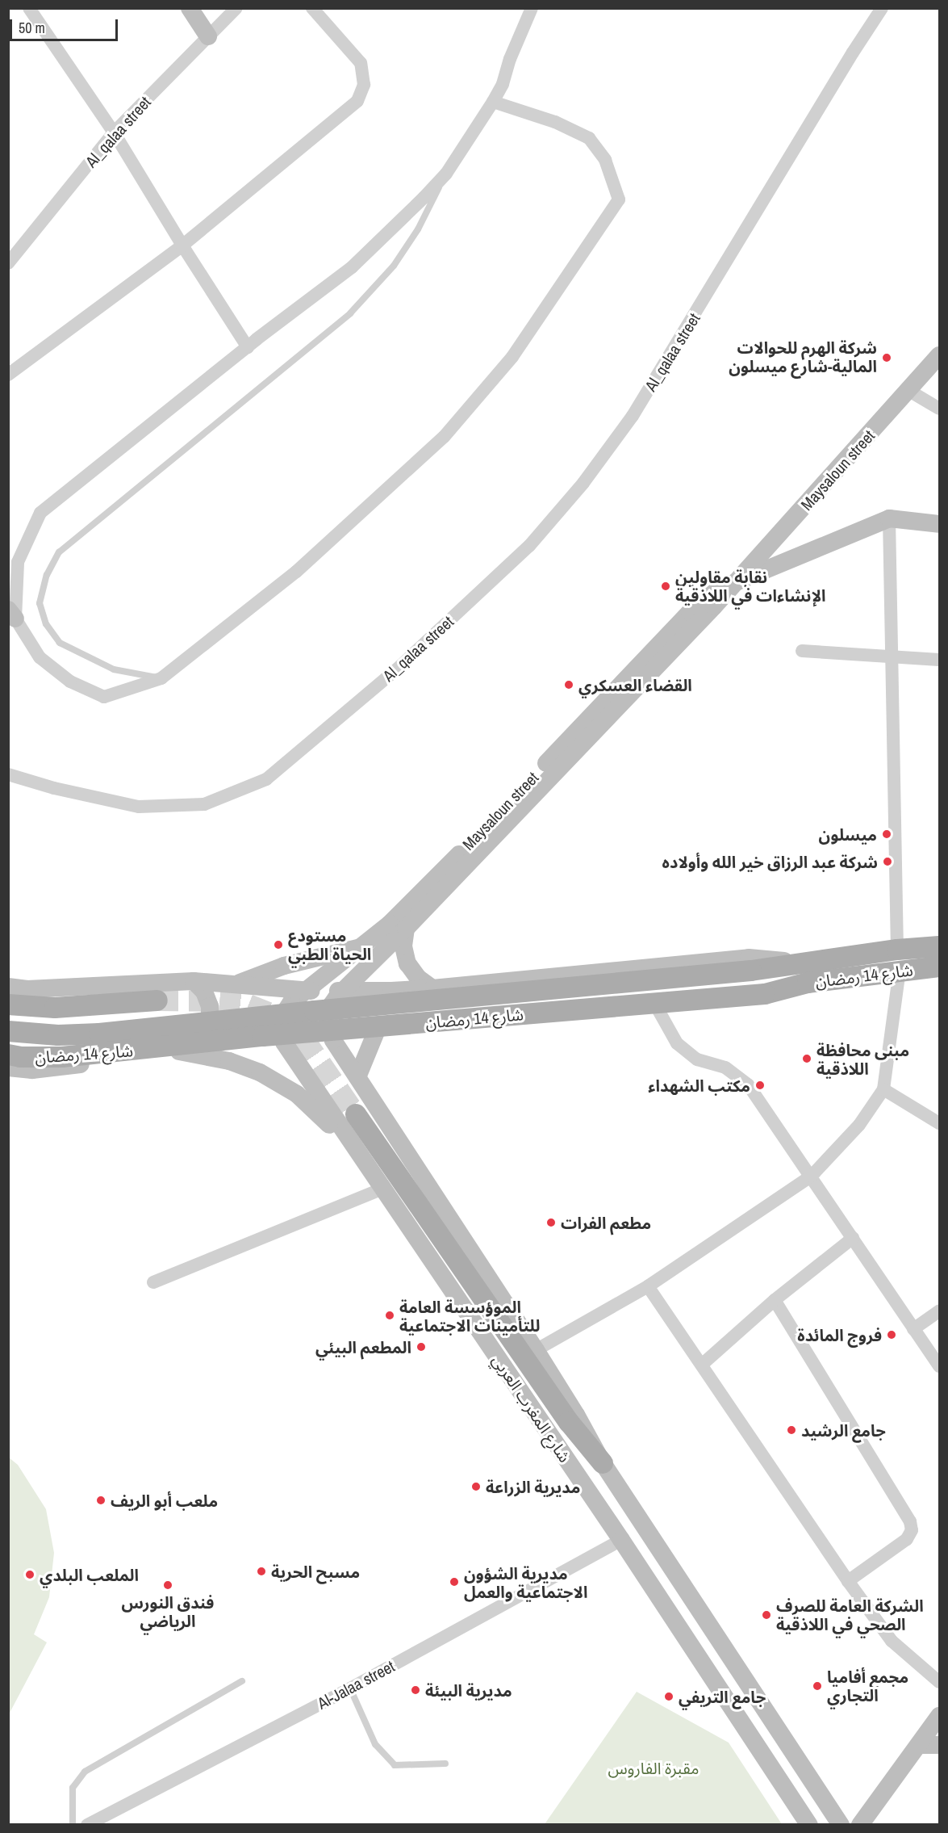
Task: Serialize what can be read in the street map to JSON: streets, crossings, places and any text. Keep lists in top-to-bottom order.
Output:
{
  "streets": {
    "main road": ["Maysaloun street", "شارع 14 رمضان", "شارع المغرب العربي"],
    "street": ["Al_qalaa street", "Al-Jalaa street"]
  },
  "crossings": [
    ["Maysaloun street", "شارع المغرب العربي"],
    ["شارع المغرب العربي", "Al-Jalaa street"]
  ],
  "parks": ["مقبرة الفاروس"],
  "places": [
    "شركة الهرم للحوالات المالية-شارع ميسلون",
    "نقابة مقاولين الإنشاءات في اللاذقية",
    "القضاء العسكري",
    "ميسلون",
    "شركة عبد الرزاق خير الله وأولاده",
    "مستودع الحياة الطبي",
    "مبنى محافظة اللاذقية",
    "مكتب الشهداء",
    "مطعم الفرات",
    "الموؤسسة العامة للتأمينات الاجتماعية",
    "فروج المائدة",
    "المطعم البيئي",
    "جامع الرشيد",
    "مديرية الزراعة",
    "ملعب أبو الريف",
    "مسبح الحرية",
    "الملعب البلدي",
    "مديرية الشؤون الاجتماعية والعمل",
    "فندق النورس الرياضي",
    "الشركة العامة للصرف الصحي في اللاذقية",
    "مجمع أفاميا التجاري",
    "مديرية البيئة",
    "جامع التريفي"
  ],
  "scale_bar": "50 m"
}
